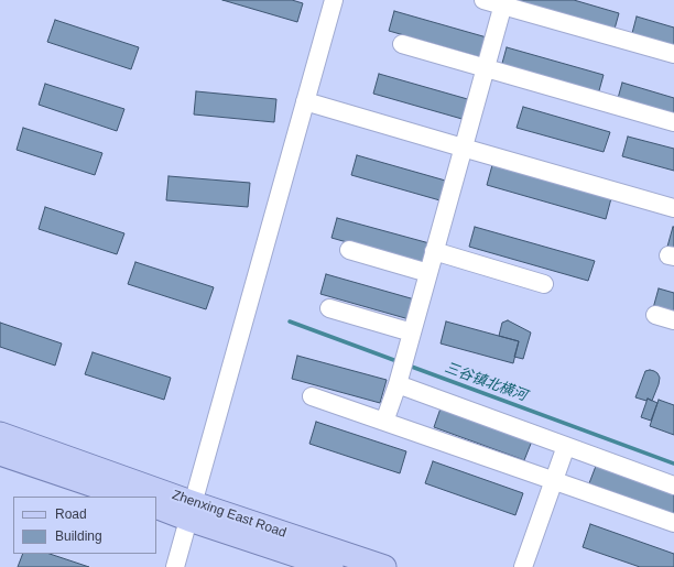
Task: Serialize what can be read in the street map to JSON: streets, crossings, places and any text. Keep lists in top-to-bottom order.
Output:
{
  "streets": {
    "main road": ["Zhenxing East Road"]
  },
  "water": ["三谷镇北横河"],
  "legend": ["Road", "Building"]
}
